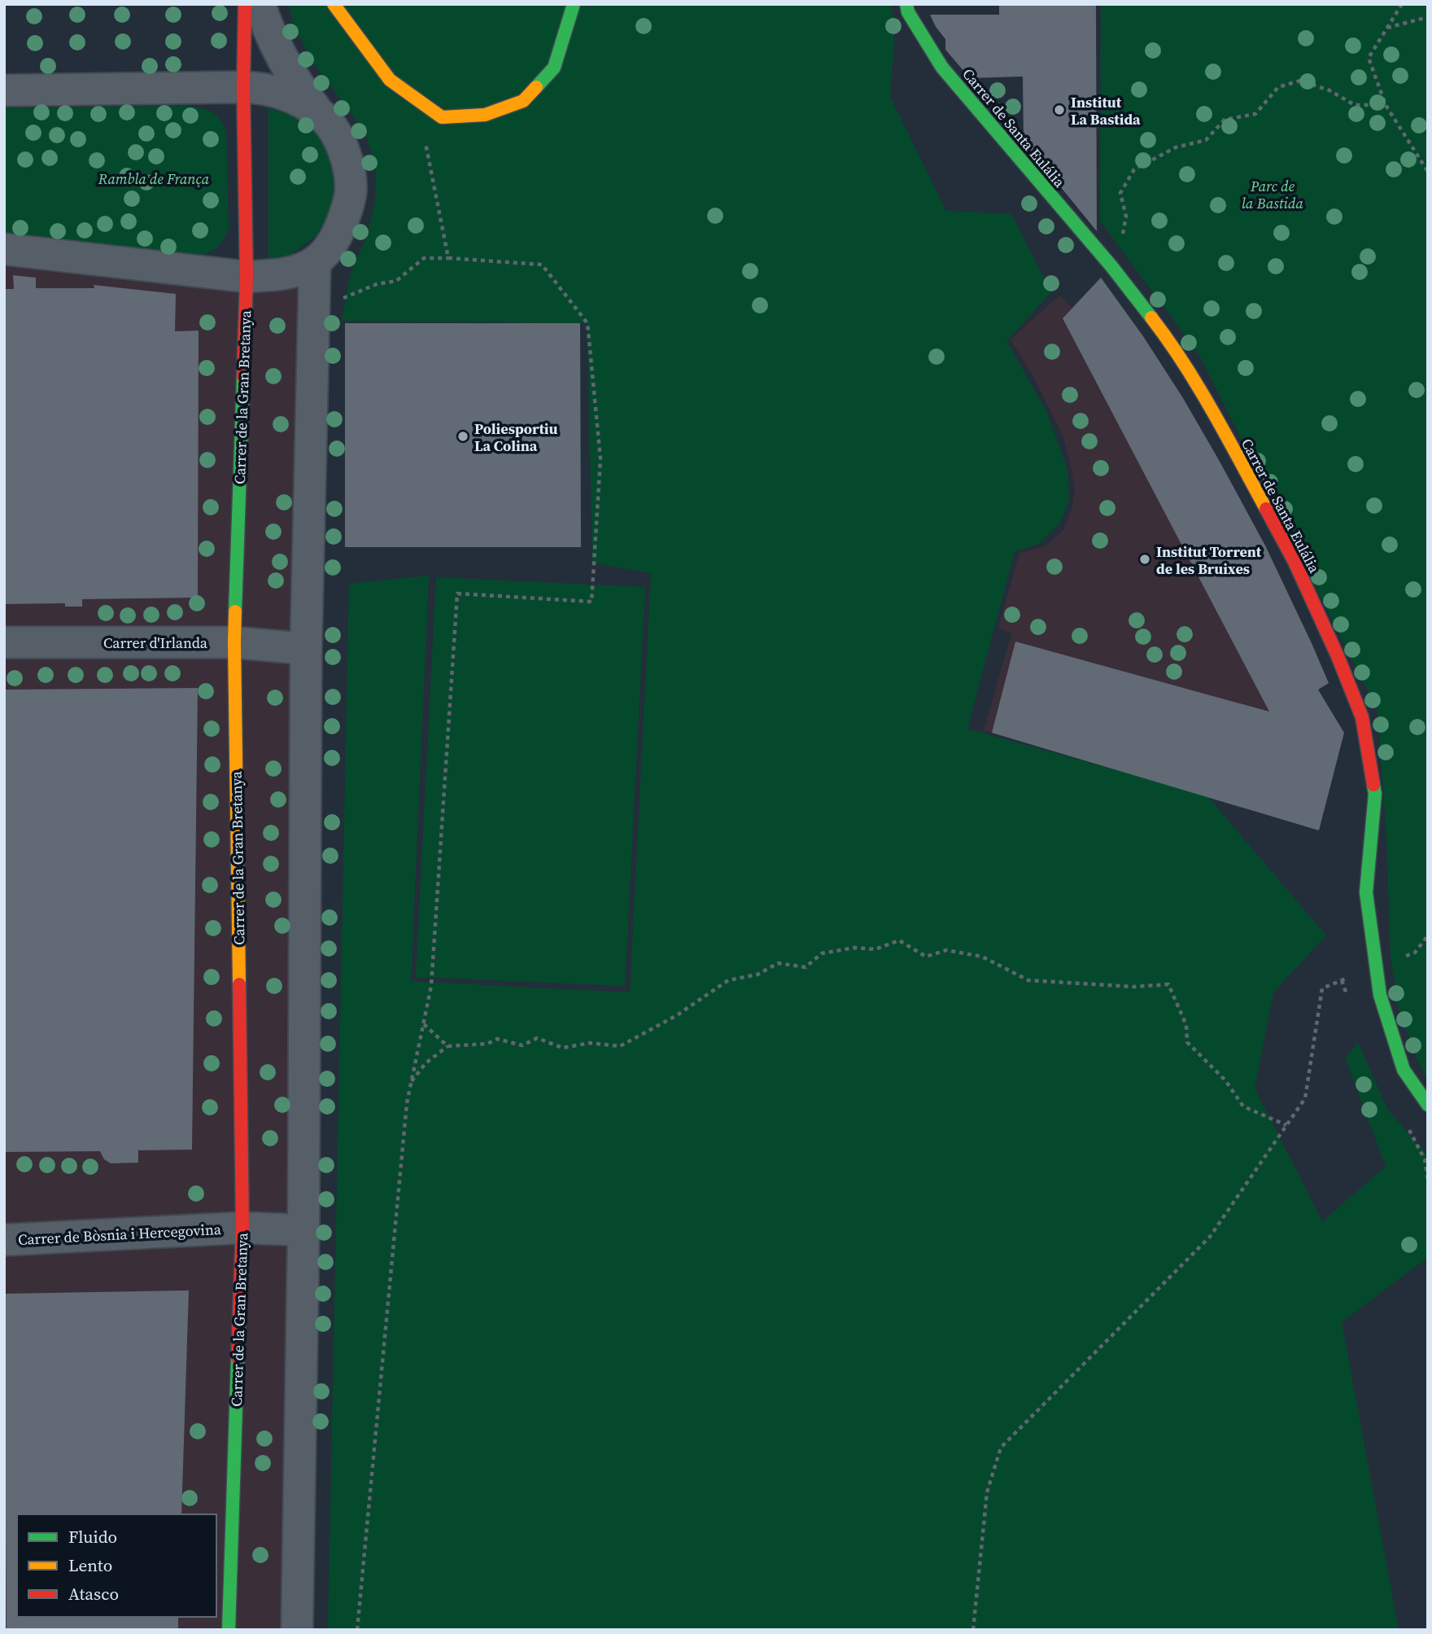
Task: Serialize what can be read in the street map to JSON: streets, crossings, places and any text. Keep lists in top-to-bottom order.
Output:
{
  "streets": {
    "street": [
      "Carrer de Santa Eulália",
      "Carrer de la Gran Bretanya",
      "Carrer d'Irlanda",
      "Carrer de Bòsnia i Hercegovina"
    ]
  },
  "crossings": [
    ["Carrer de la Gran Bretanya", "Carrer d'Irlanda"],
    ["Carrer de la Gran Bretanya", "Carrer de Bòsnia i Hercegovina"]
  ],
  "parks": ["Rambla de França", "Parc de la Bastida"],
  "places": ["Institut La Bastida", "Poliesportiu La Colina", "Institut Torrent de les Bruixes"],
  "legend": ["Fluido", "Lento", "Atasco"]
}
